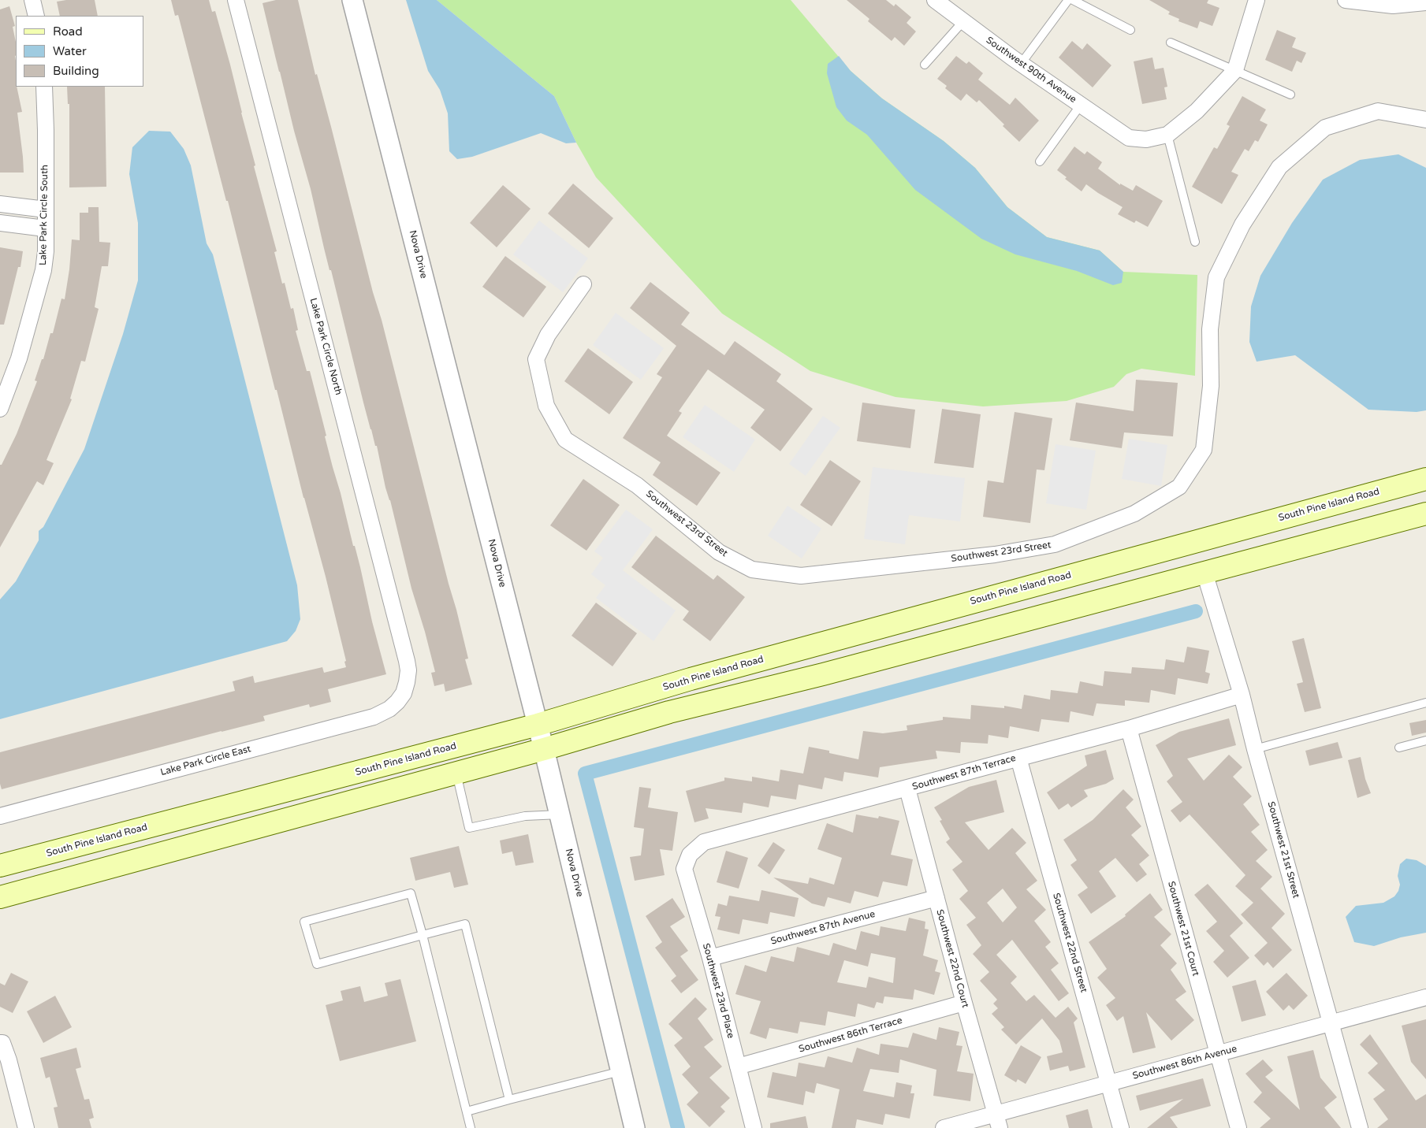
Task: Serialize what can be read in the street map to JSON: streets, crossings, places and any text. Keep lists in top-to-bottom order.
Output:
{
  "streets": {
    "main road": ["South Pine Island Road"],
    "street": [
      "Southwest 90th Avenue",
      "Lake Park Circle South",
      "Nova Drive",
      "Lake Park Circle North",
      "Southwest 23rd Street",
      "Lake Park Circle East",
      "Southwest 87th Terrace",
      "Southwest 21st Street",
      "Southwest 87th Avenue",
      "Southwest 21st Court",
      "Southwest 22nd Street",
      "Southwest 22nd Court",
      "Southwest 23rd Place",
      "Southwest 86th Terrace",
      "Southwest 86th Avenue"
    ]
  },
  "crossings": [
    ["Nova Drive", "South Pine Island Road"],
    ["Lake Park Circle North", "Lake Park Circle East"],
    ["Southwest 87th Terrace", "Southwest 21st Street"],
    ["Southwest 87th Terrace", "Southwest 21st Court"],
    ["Southwest 87th Terrace", "Southwest 22nd Street"],
    ["Southwest 87th Terrace", "Southwest 22nd Court"],
    ["Southwest 87th Terrace", "Southwest 23rd Place"],
    ["Southwest 21st Street", "Southwest 86th Avenue"],
    ["Southwest 87th Avenue", "Southwest 22nd Court"],
    ["Southwest 87th Avenue", "Southwest 23rd Place"],
    ["Southwest 21st Court", "Southwest 86th Avenue"],
    ["Southwest 22nd Street", "Southwest 86th Avenue"],
    ["Southwest 22nd Court", "Southwest 86th Terrace"],
    ["Southwest 22nd Court", "Southwest 86th Avenue"],
    ["Southwest 23rd Place", "Southwest 86th Terrace"]
  ],
  "legend": ["Road", "Water", "Building"]
}
